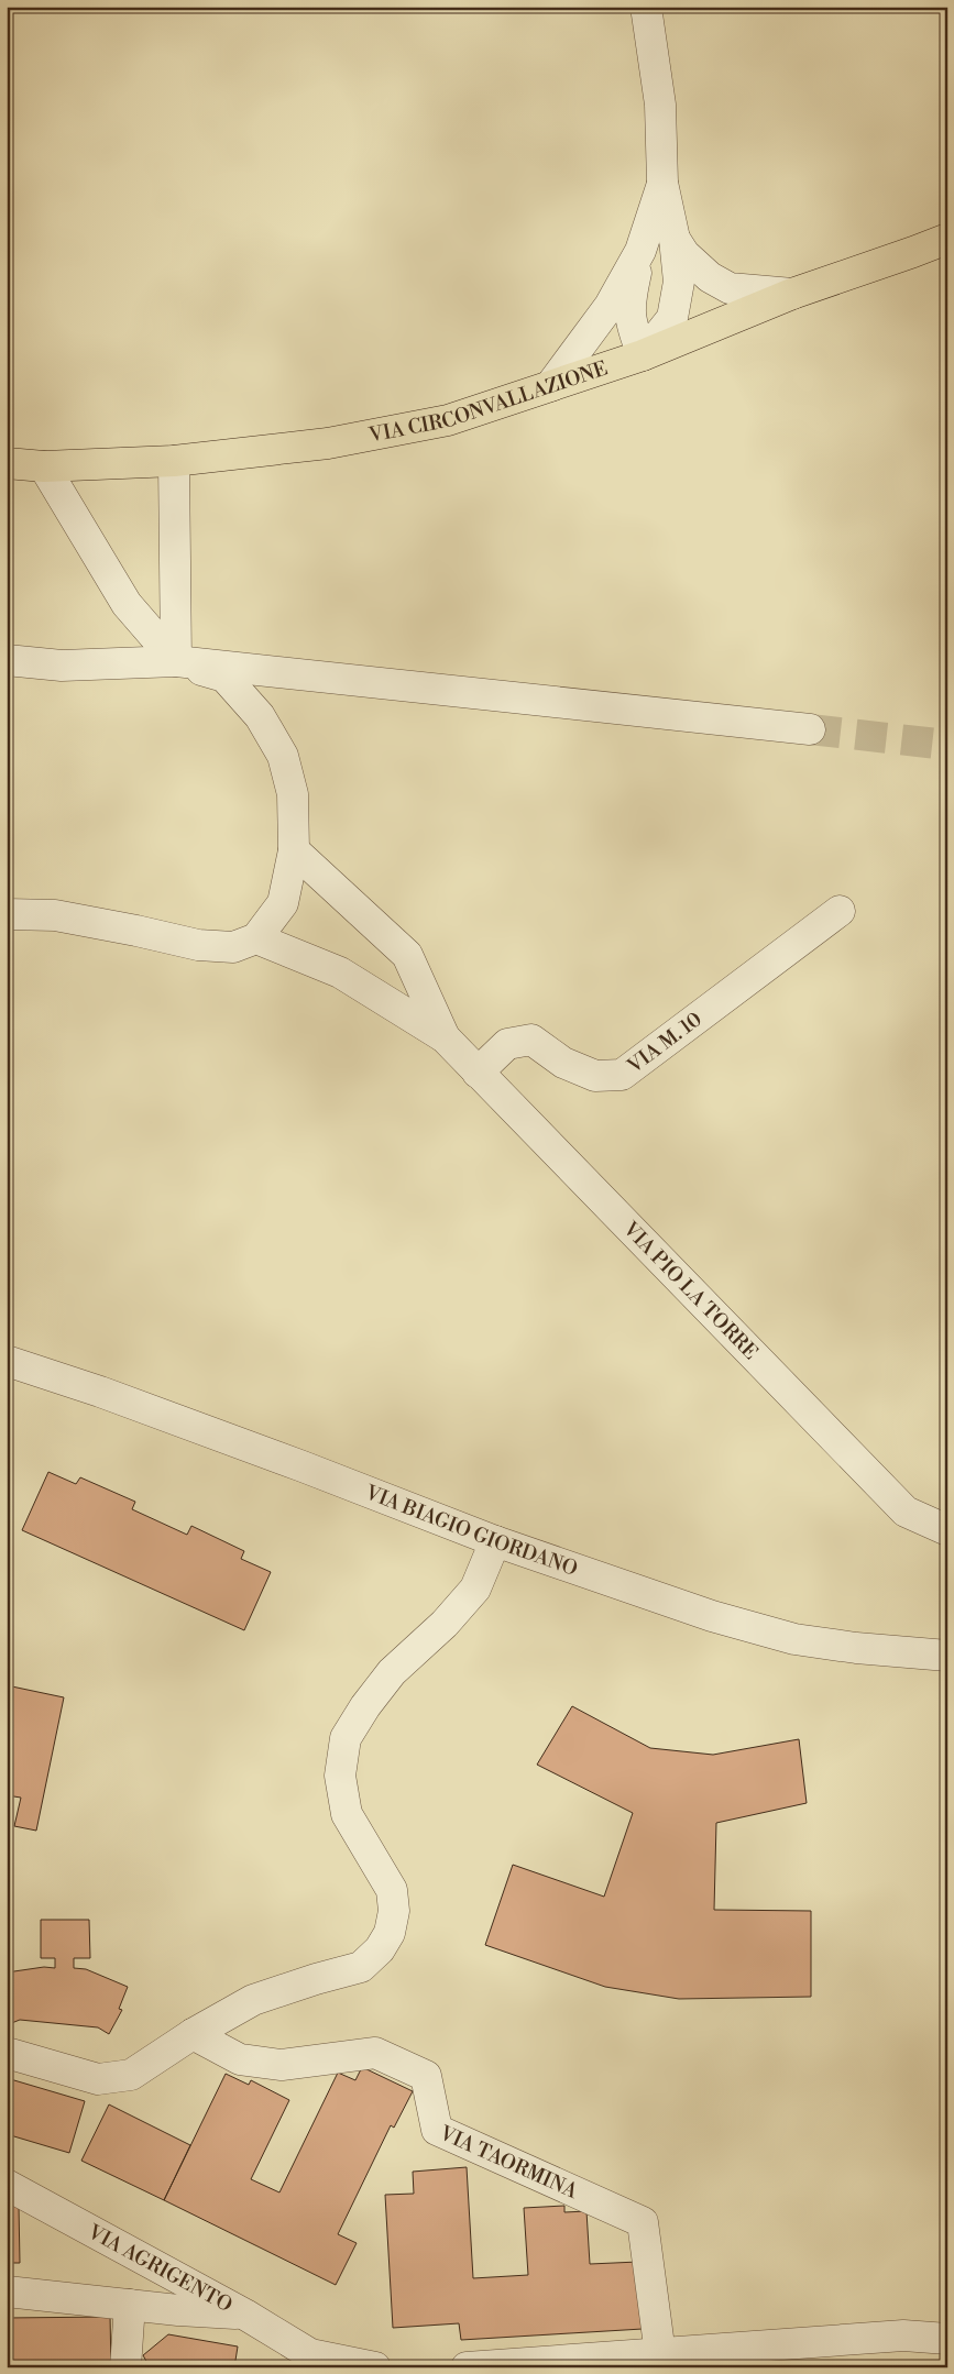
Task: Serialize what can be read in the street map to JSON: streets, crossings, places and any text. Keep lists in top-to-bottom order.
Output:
{
  "streets": {
    "main road": ["VIA CIRCONVALLAZIONE"],
    "street": [
      "VIA M. 10",
      "VIA PIO LA TORRE",
      "VIA BIAGIO GIORDANO",
      "VIA TAORMINA",
      "VIA AGRIGENTO"
    ]
  },
  "crossings": [
    ["VIA M. 10", "VIA PIO LA TORRE"]
  ]
}
